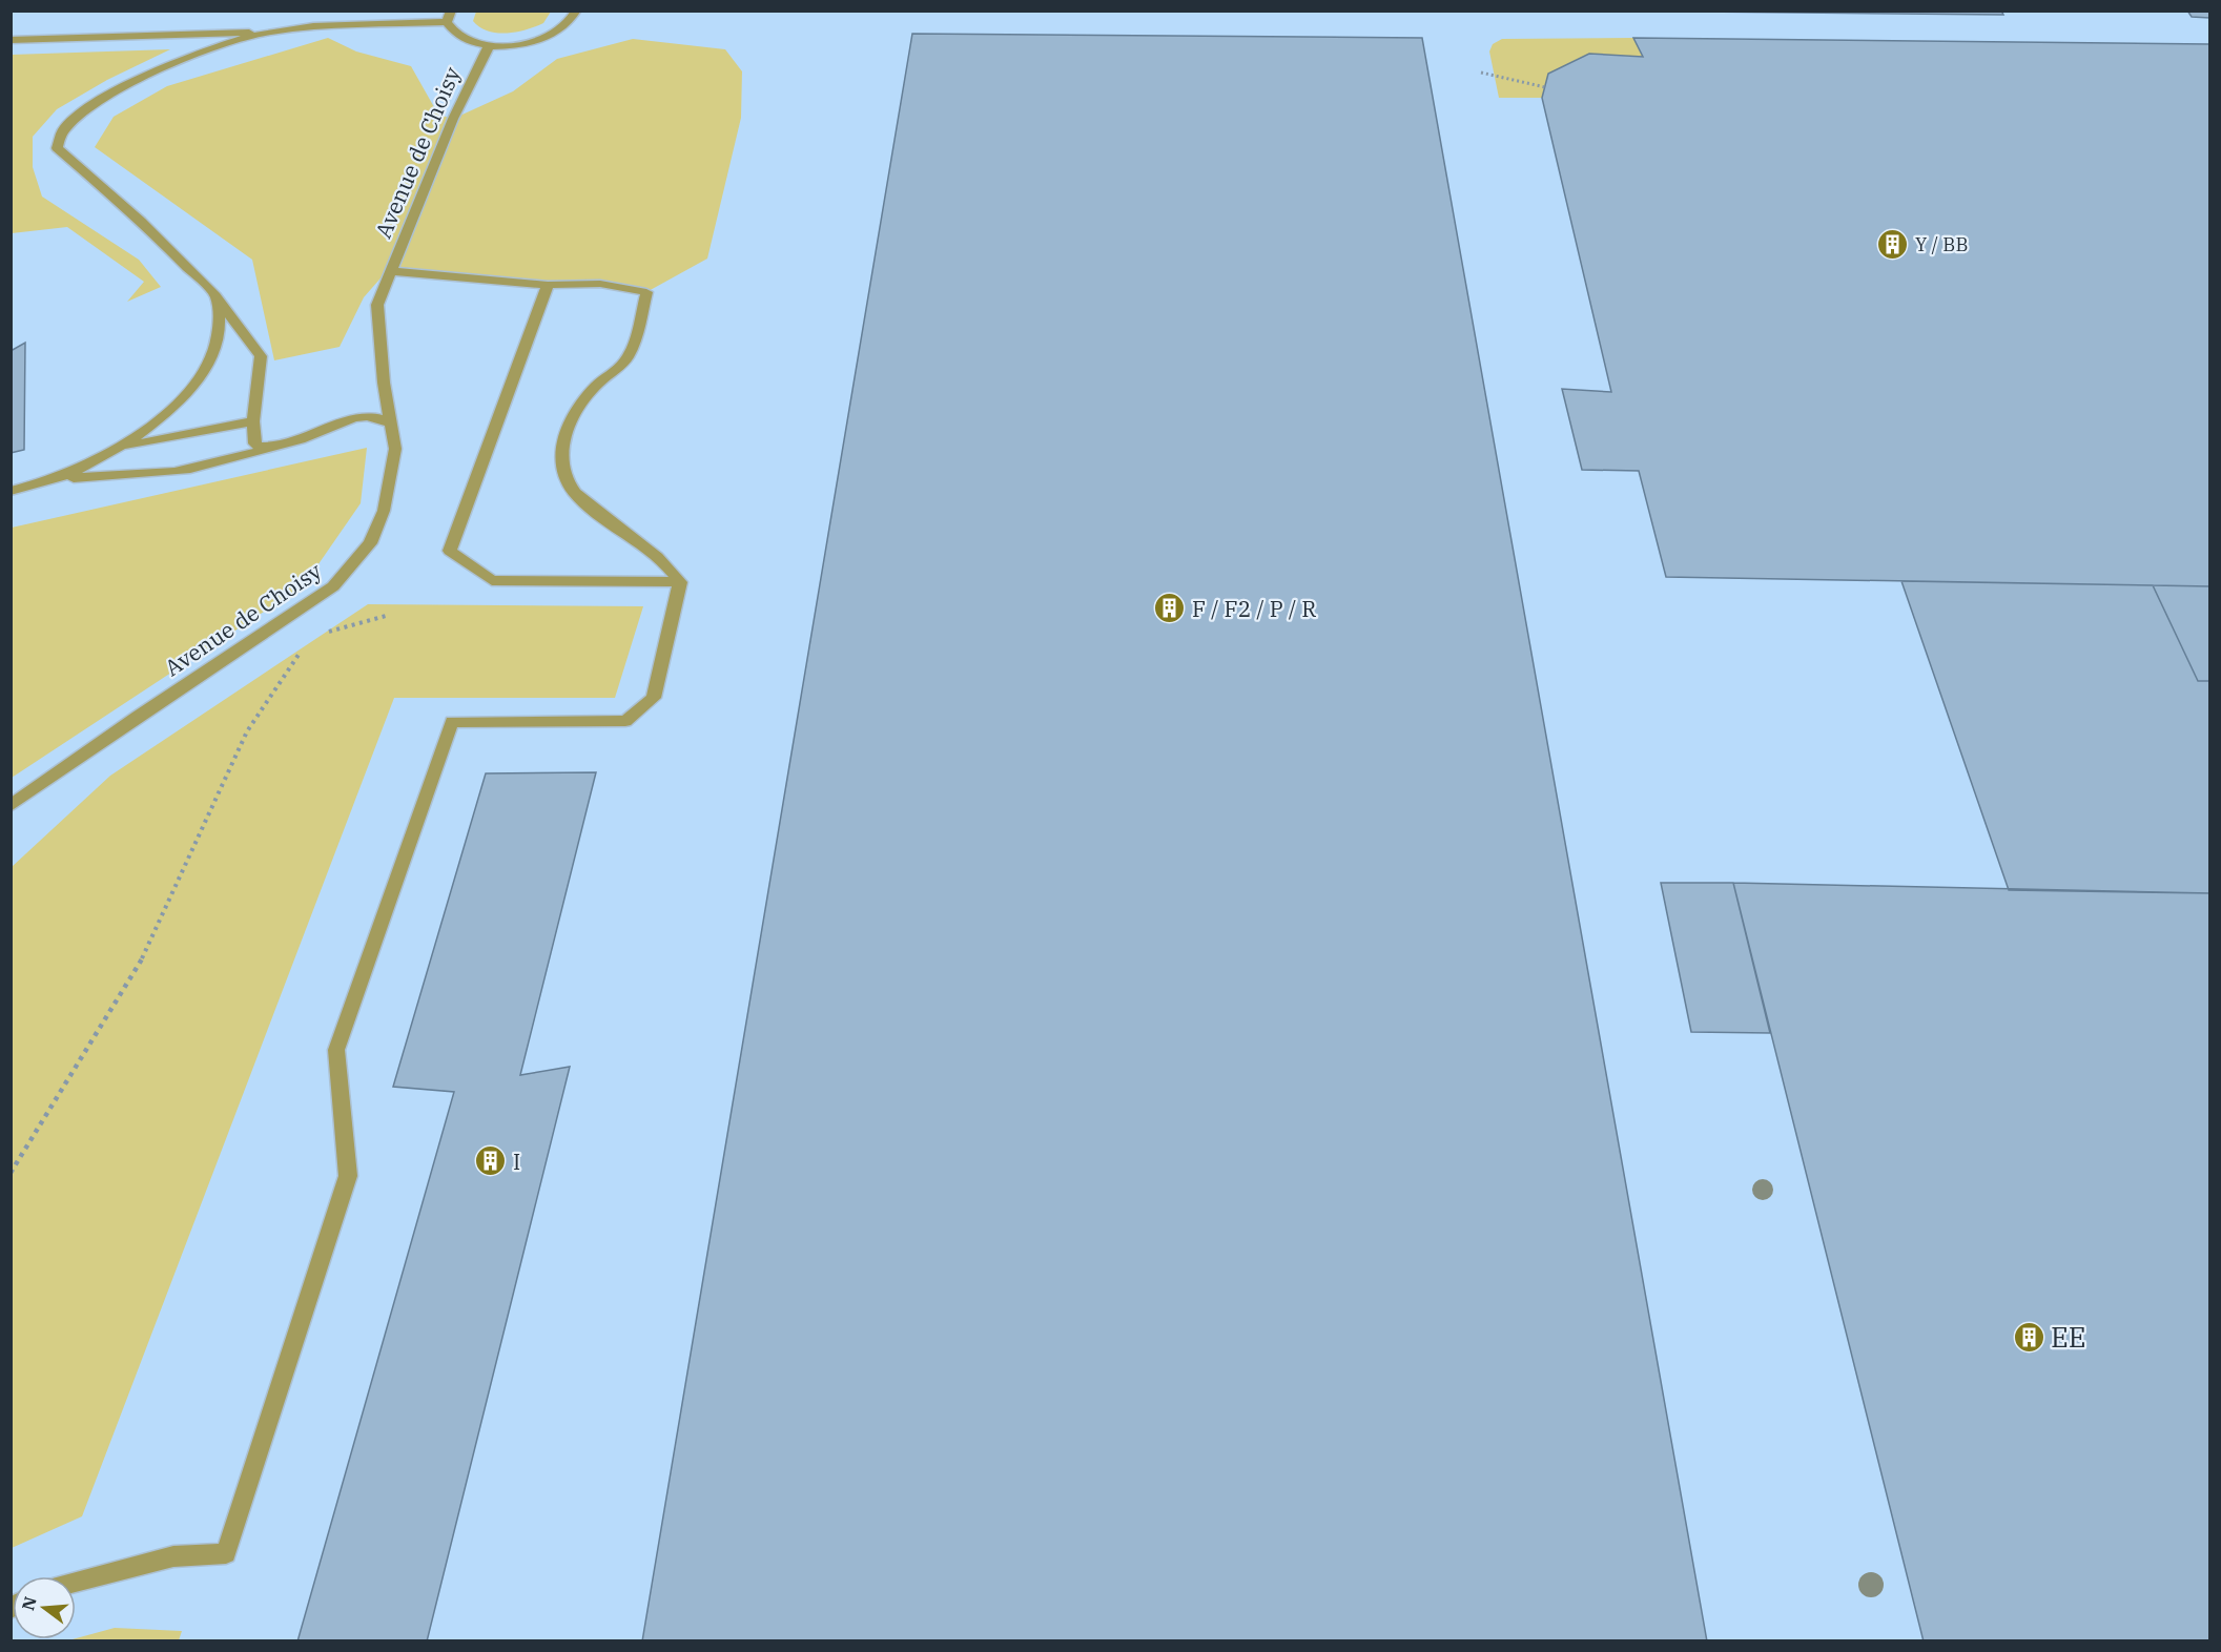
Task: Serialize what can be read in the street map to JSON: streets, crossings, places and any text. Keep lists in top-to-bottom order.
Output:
{
  "streets": {
    "lane": ["Avenue de Choisy"]
  },
  "places": {
    "building": [
      "Y / BB",
      "F / F2 / P / R",
      "I",
      "EE"
    ]
  },
  "north": "left"
}
